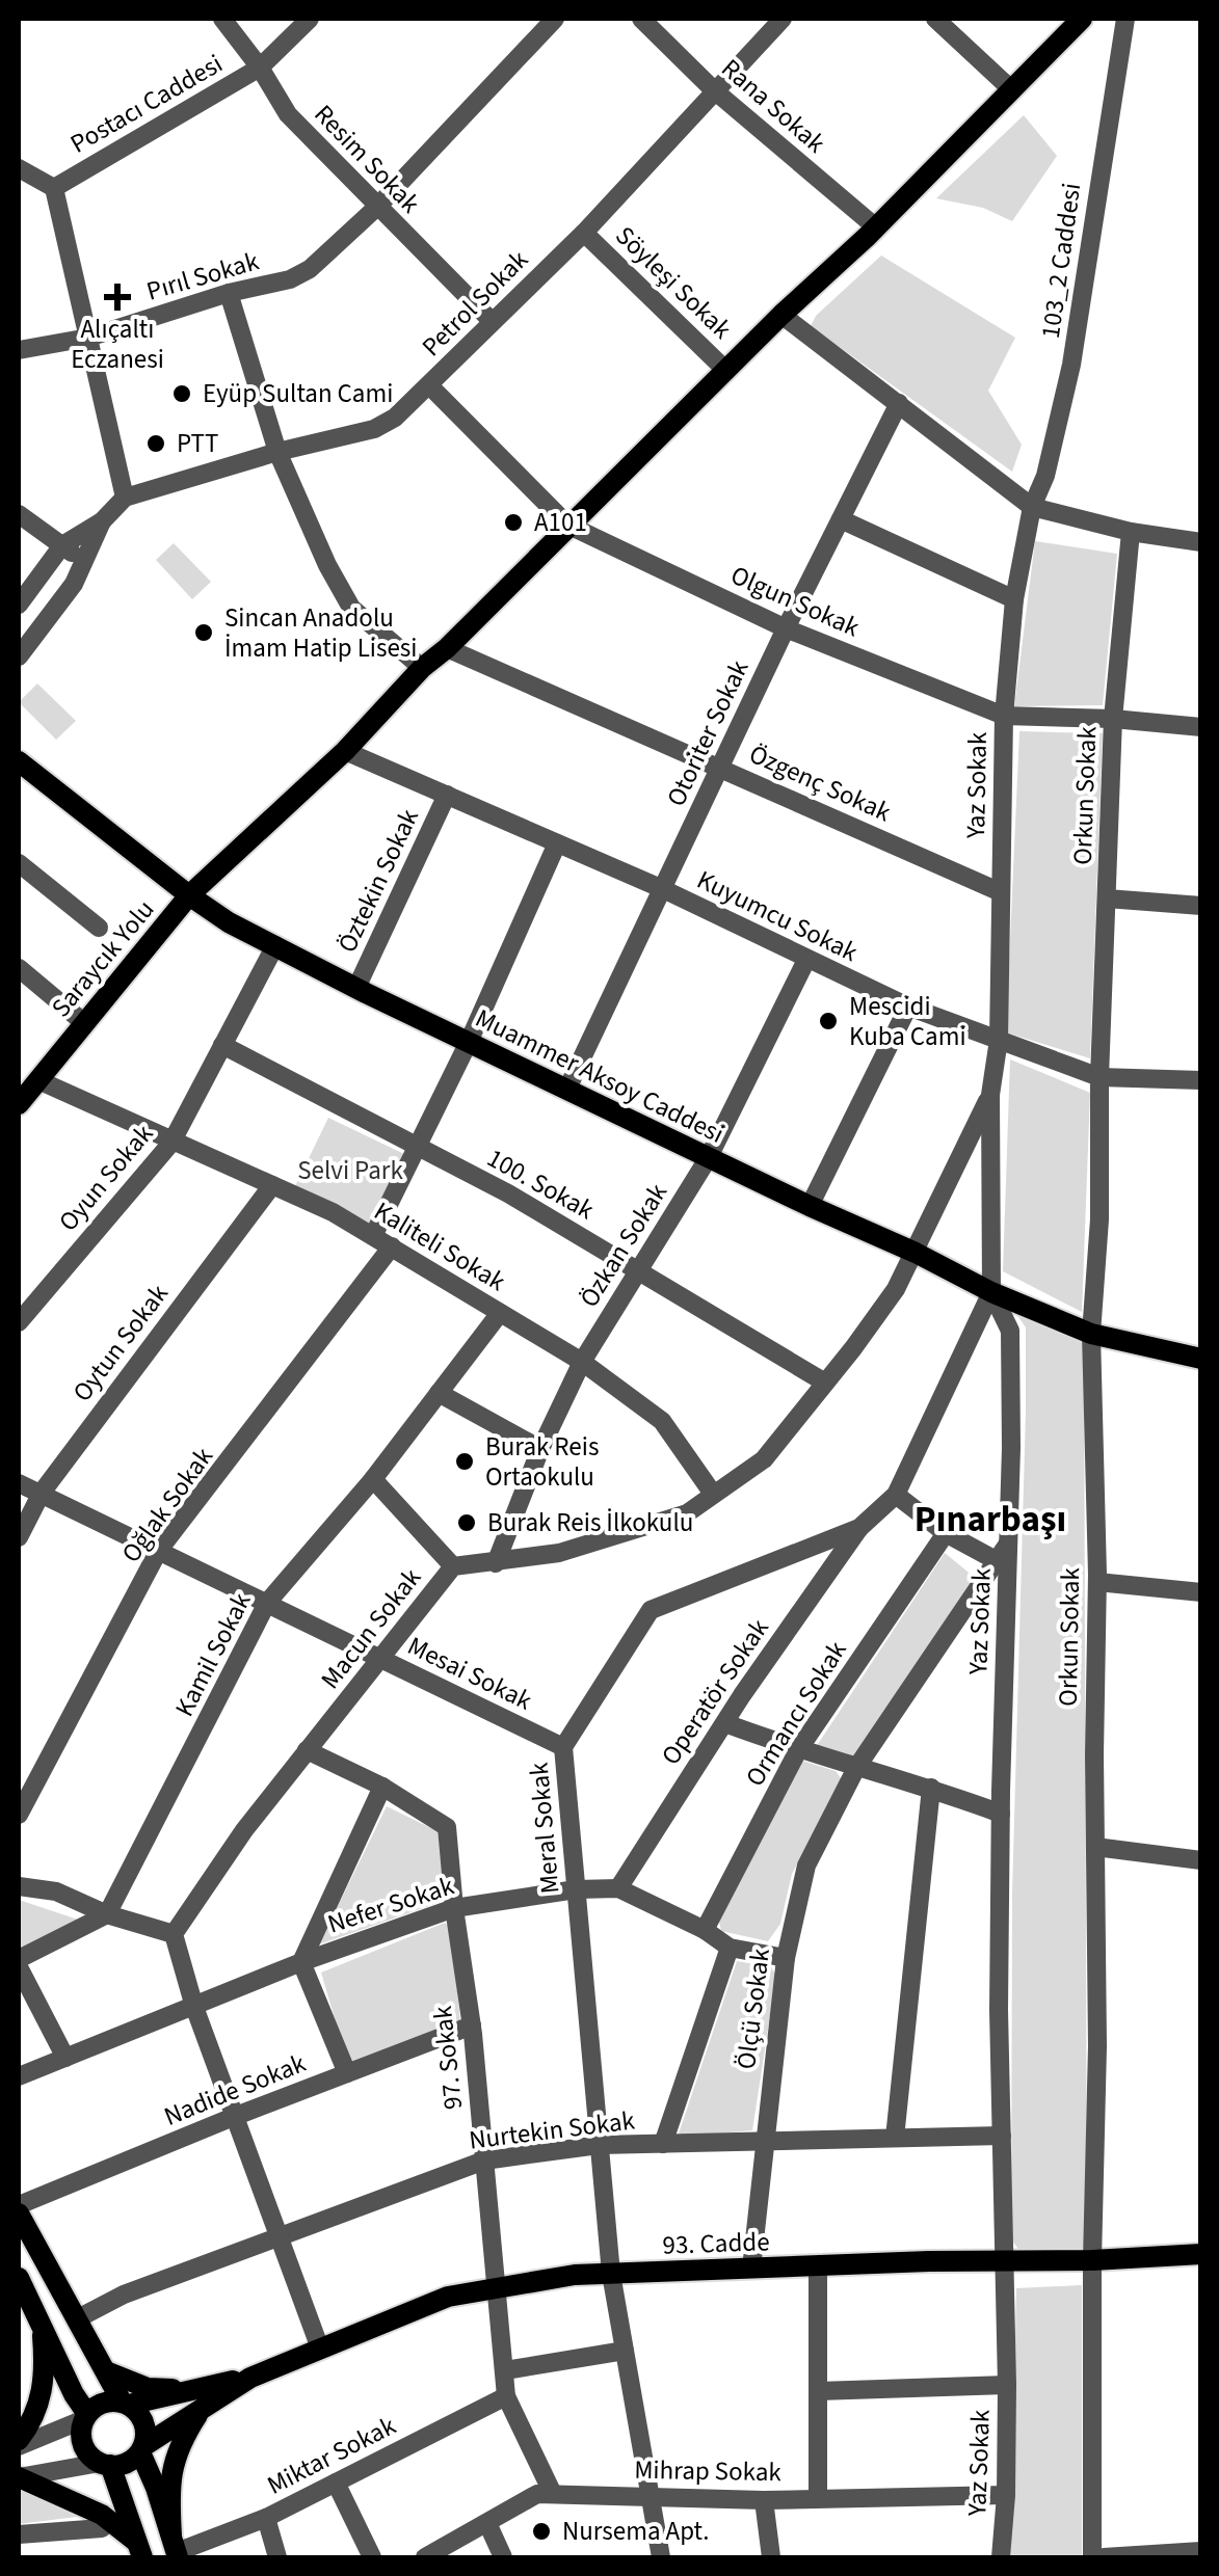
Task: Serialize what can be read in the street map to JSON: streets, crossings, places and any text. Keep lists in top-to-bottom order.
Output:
{
  "streets": {
    "main road": ["Saraycık Yolu", "Muammer Aksoy Caddesi", "93. Cadde"],
    "street": [
      "Postacı Caddesi",
      "Rana Sokak",
      "Resim Sokak",
      "103_2 Caddesi",
      "Pırıl Sokak",
      "Söyleşi Sokak",
      "Petrol Sokak",
      "Olgun Sokak",
      "Otoriter Sokak",
      "Özgenç Sokak",
      "Yaz Sokak",
      "Orkun Sokak",
      "Öztekin Sokak",
      "Kuyumcu Sokak",
      "Oyun Sokak",
      "100. Sokak",
      "Özkan Sokak",
      "Kaliteli Sokak",
      "Oytun Sokak",
      "Oğlak Sokak",
      "Macun Sokak",
      "Kamil Sokak",
      "Mesai Sokak",
      "Operatör Sokak",
      "Ormancı Sokak",
      "Meral Sokak",
      "Nefer Sokak",
      "Ölçü Sokak",
      "97. Sokak",
      "Nadide Sokak",
      "Nurtekin Sokak",
      "Miktar Sokak",
      "Mihrap Sokak"
    ]
  },
  "crossings": [
    ["Postacı Caddesi", "Resim Sokak"],
    ["Rana Sokak", "Petrol Sokak"],
    ["Rana Sokak", "Saraycık Yolu"],
    ["Resim Sokak", "Pırıl Sokak"],
    ["Resim Sokak", "Petrol Sokak"],
    ["103_2 Caddesi", "Yaz Sokak"],
    ["Söyleşi Sokak", "Petrol Sokak"],
    ["Söyleşi Sokak", "Saraycık Yolu"],
    ["Petrol Sokak", "Olgun Sokak"],
    ["Olgun Sokak", "Otoriter Sokak"],
    ["Olgun Sokak", "Yaz Sokak"],
    ["Olgun Sokak", "Orkun Sokak"],
    ["Olgun Sokak", "Saraycık Yolu"],
    ["Otoriter Sokak", "Özgenç Sokak"],
    ["Otoriter Sokak", "Kuyumcu Sokak"],
    ["Otoriter Sokak", "Muammer Aksoy Caddesi"],
    ["Özgenç Sokak", "Yaz Sokak"],
    ["Özgenç Sokak", "Saraycık Yolu"],
    ["Yaz Sokak", "Kuyumcu Sokak"],
    ["Yaz Sokak", "Muammer Aksoy Caddesi"],
    ["Yaz Sokak", "Macun Sokak"],
    ["Yaz Sokak", "Meral Sokak"],
    ["Yaz Sokak", "Ölçü Sokak"],
    ["Yaz Sokak", "Nurtekin Sokak"],
    ["Yaz Sokak", "93. Cadde"],
    ["Yaz Sokak", "Mihrap Sokak"],
    ["Orkun Sokak", "Kuyumcu Sokak"],
    ["Orkun Sokak", "Muammer Aksoy Caddesi"],
    ["Orkun Sokak", "93. Cadde"],
    ["Öztekin Sokak", "Kuyumcu Sokak"],
    ["Öztekin Sokak", "Muammer Aksoy Caddesi"],
    ["Kuyumcu Sokak", "Saraycık Yolu"],
    ["Kuyumcu Sokak", "Özkan Sokak"],
    ["Saraycık Yolu", "Muammer Aksoy Caddesi"],
    ["Saraycık Yolu", "Kaliteli Sokak"],
    ["Muammer Aksoy Caddesi", "Oyun Sokak"],
    ["Muammer Aksoy Caddesi", "Özkan Sokak"],
    ["Muammer Aksoy Caddesi", "Macun Sokak"],
    ["Muammer Aksoy Caddesi", "Meral Sokak"],
    ["Oyun Sokak", "100. Sokak"],
    ["Oyun Sokak", "Kaliteli Sokak"],
    ["100. Sokak", "Özkan Sokak"],
    ["100. Sokak", "Macun Sokak"],
    ["Özkan Sokak", "Kaliteli Sokak"],
    ["Özkan Sokak", "Macun Sokak"],
    ["Kaliteli Sokak", "Oytun Sokak"],
    ["Kaliteli Sokak", "Oğlak Sokak"],
    ["Kaliteli Sokak", "Macun Sokak"],
    ["Kaliteli Sokak", "Kamil Sokak"],
    ["Oytun Sokak", "Mesai Sokak"],
    ["Oğlak Sokak", "Mesai Sokak"],
    ["Macun Sokak", "Mesai Sokak"],
    ["Macun Sokak", "97. Sokak"],
    ["Kamil Sokak", "Mesai Sokak"],
    ["Mesai Sokak", "Meral Sokak"],
    ["Operatör Sokak", "Meral Sokak"],
    ["Operatör Sokak", "Nefer Sokak"],
    ["Ormancı Sokak", "Nefer Sokak"],
    ["Meral Sokak", "Nefer Sokak"],
    ["Meral Sokak", "Nurtekin Sokak"],
    ["Meral Sokak", "93. Cadde"],
    ["Meral Sokak", "Mihrap Sokak"],
    ["Nefer Sokak", "Ölçü Sokak"],
    ["Nefer Sokak", "97. Sokak"],
    ["Ölçü Sokak", "Nurtekin Sokak"],
    ["Ölçü Sokak", "93. Cadde"],
    ["97. Sokak", "Nadide Sokak"],
    ["97. Sokak", "Nurtekin Sokak"],
    ["97. Sokak", "93. Cadde"],
    ["97. Sokak", "Miktar Sokak"],
    ["97. Sokak", "Mihrap Sokak"]
  ],
  "districts": ["Pınarbaşı"],
  "parks": ["Selvi Park"],
  "places": {
    "health": ["Alıçaltı Eczanesi"],
    "other": [
      "Eyüp Sultan Cami",
      "PTT",
      "A101",
      "Sincan Anadolu İmam Hatip Lisesi",
      "Mescidi Kuba Cami",
      "Burak Reis Ortaokulu",
      "Burak Reis İlkokulu",
      "Nursema Apt."
    ]
  }
}
